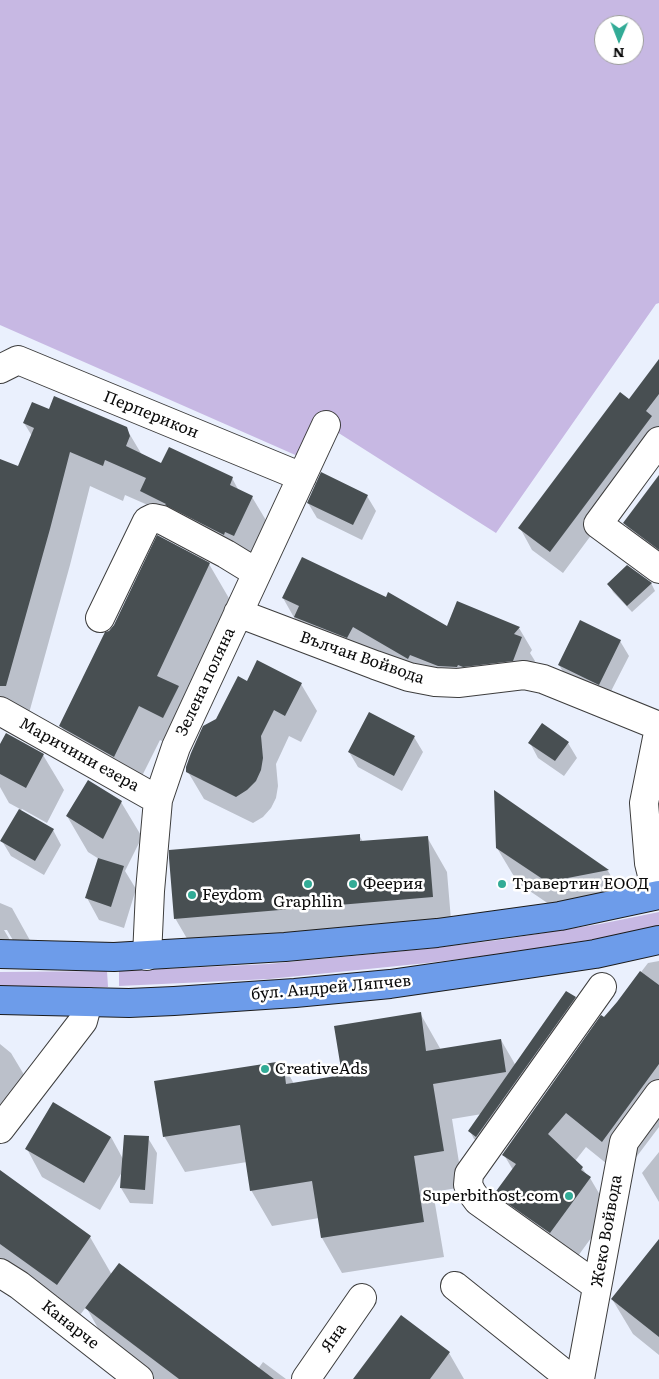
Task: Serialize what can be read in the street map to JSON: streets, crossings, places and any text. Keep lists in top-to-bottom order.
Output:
{
  "streets": {
    "main road": ["бул. Андрей Ляпчев"],
    "street": [
      "Перперикон",
      "Вълчан Войвода",
      "Зелена поляна",
      "Маричини езера",
      "Жеко Войвода",
      "Канарче",
      "Яна"
    ]
  },
  "crossings": [
    ["Перперикон", "Зелена поляна"],
    ["Вълчан Войвода", "Зелена поляна"],
    ["Зелена поляна", "Маричини езера"]
  ],
  "places": [
    "Graphlin",
    "Феерия",
    "Травертин ЕООД",
    "Feydom",
    "CreativeAds",
    "Superbithost.com"
  ],
  "north": "bottom"
}
